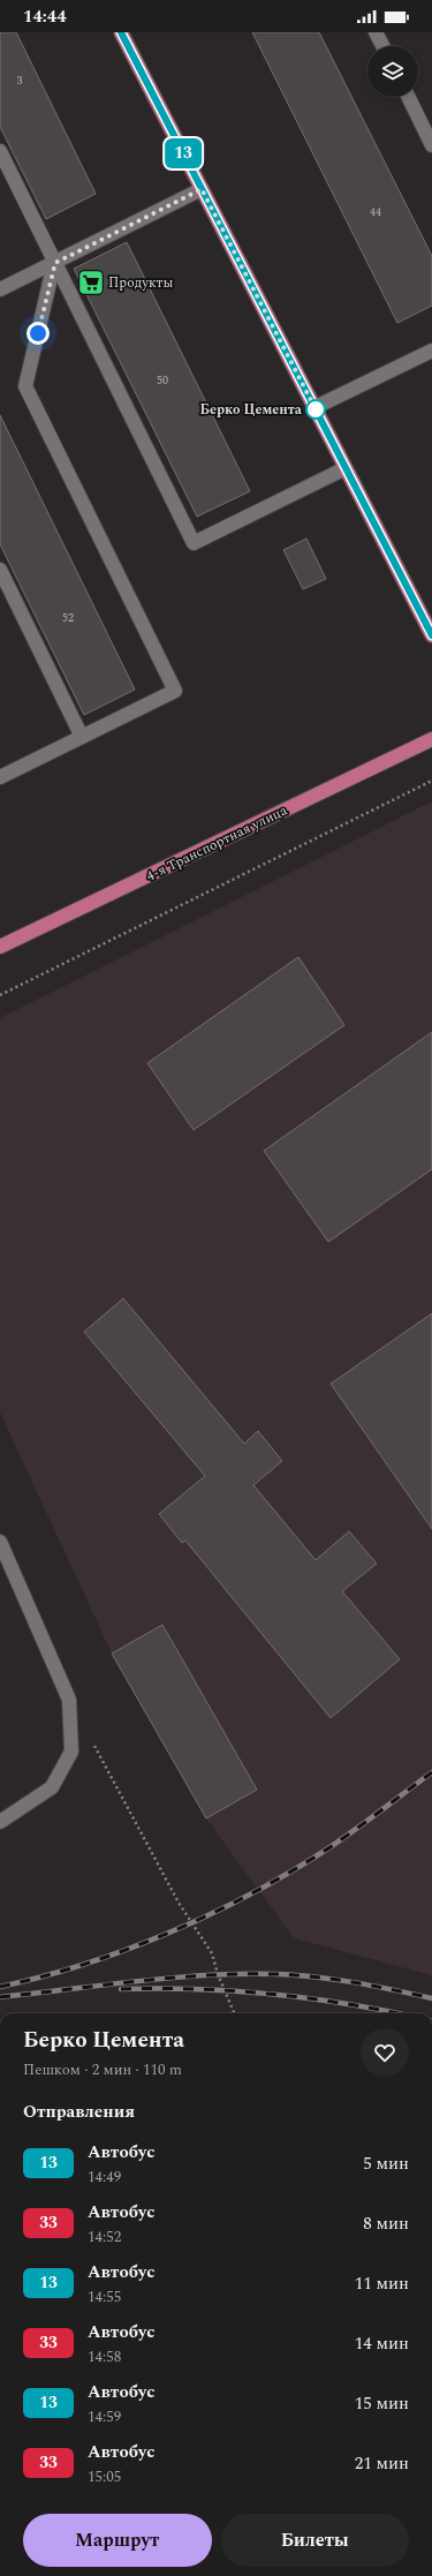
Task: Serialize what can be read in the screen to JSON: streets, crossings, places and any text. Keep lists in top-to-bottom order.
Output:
{
  "streets": {
    "main road": ["4-я Транспортная улица"]
  },
  "places": {
    "supermarket": ["Продукты"],
    "other": ["Берко Цемента"]
  },
  "lines": ["bus line 13"],
  "house_numbers": [
    "3",
    "44",
    "50",
    "52"
  ],
  "page": {
    "status": "14:44",
    "on_map": "13",
    "heading": [
      ["Берко Цемента", "Пешком · 2 мин · 110 m"],
      "Отправления"
    ],
    "list": [
      {
        "mark": "13",
        "name": "Автобус",
        "note": "14:49",
        "value": "5 мин"
      },
      {
        "mark": "33",
        "name": "Автобус",
        "note": "14:52",
        "value": "8 мин"
      },
      {
        "mark": "13",
        "name": "Автобус",
        "note": "14:55",
        "value": "11 мин"
      },
      {
        "mark": "33",
        "name": "Автобус",
        "note": "14:58",
        "value": "14 мин"
      },
      {
        "mark": "13",
        "name": "Автобус",
        "note": "14:59",
        "value": "15 мин"
      },
      {
        "mark": "33",
        "name": "Автобус",
        "note": "15:05",
        "value": "21 мин"
      }
    ],
    "buttons": ["Маршрут", "Билеты"]
  }
}
